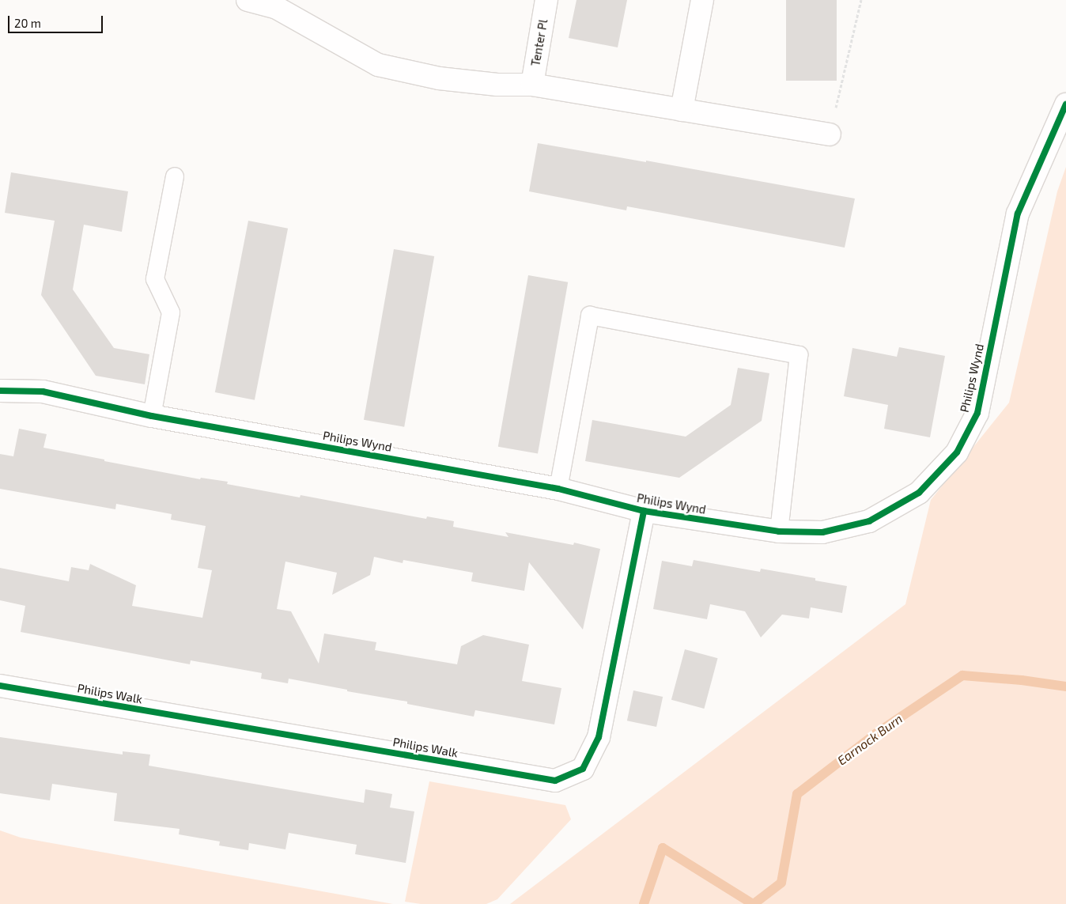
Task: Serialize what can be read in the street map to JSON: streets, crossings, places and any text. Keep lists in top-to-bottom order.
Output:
{
  "streets": {
    "street": ["Tenter Pl", "Philips Wynd", "Philips Walk"]
  },
  "crossings": [
    ["Philips Wynd", "Philips Walk"]
  ],
  "water": ["Earnock Burn"],
  "scale_bar": "20 m"
}
